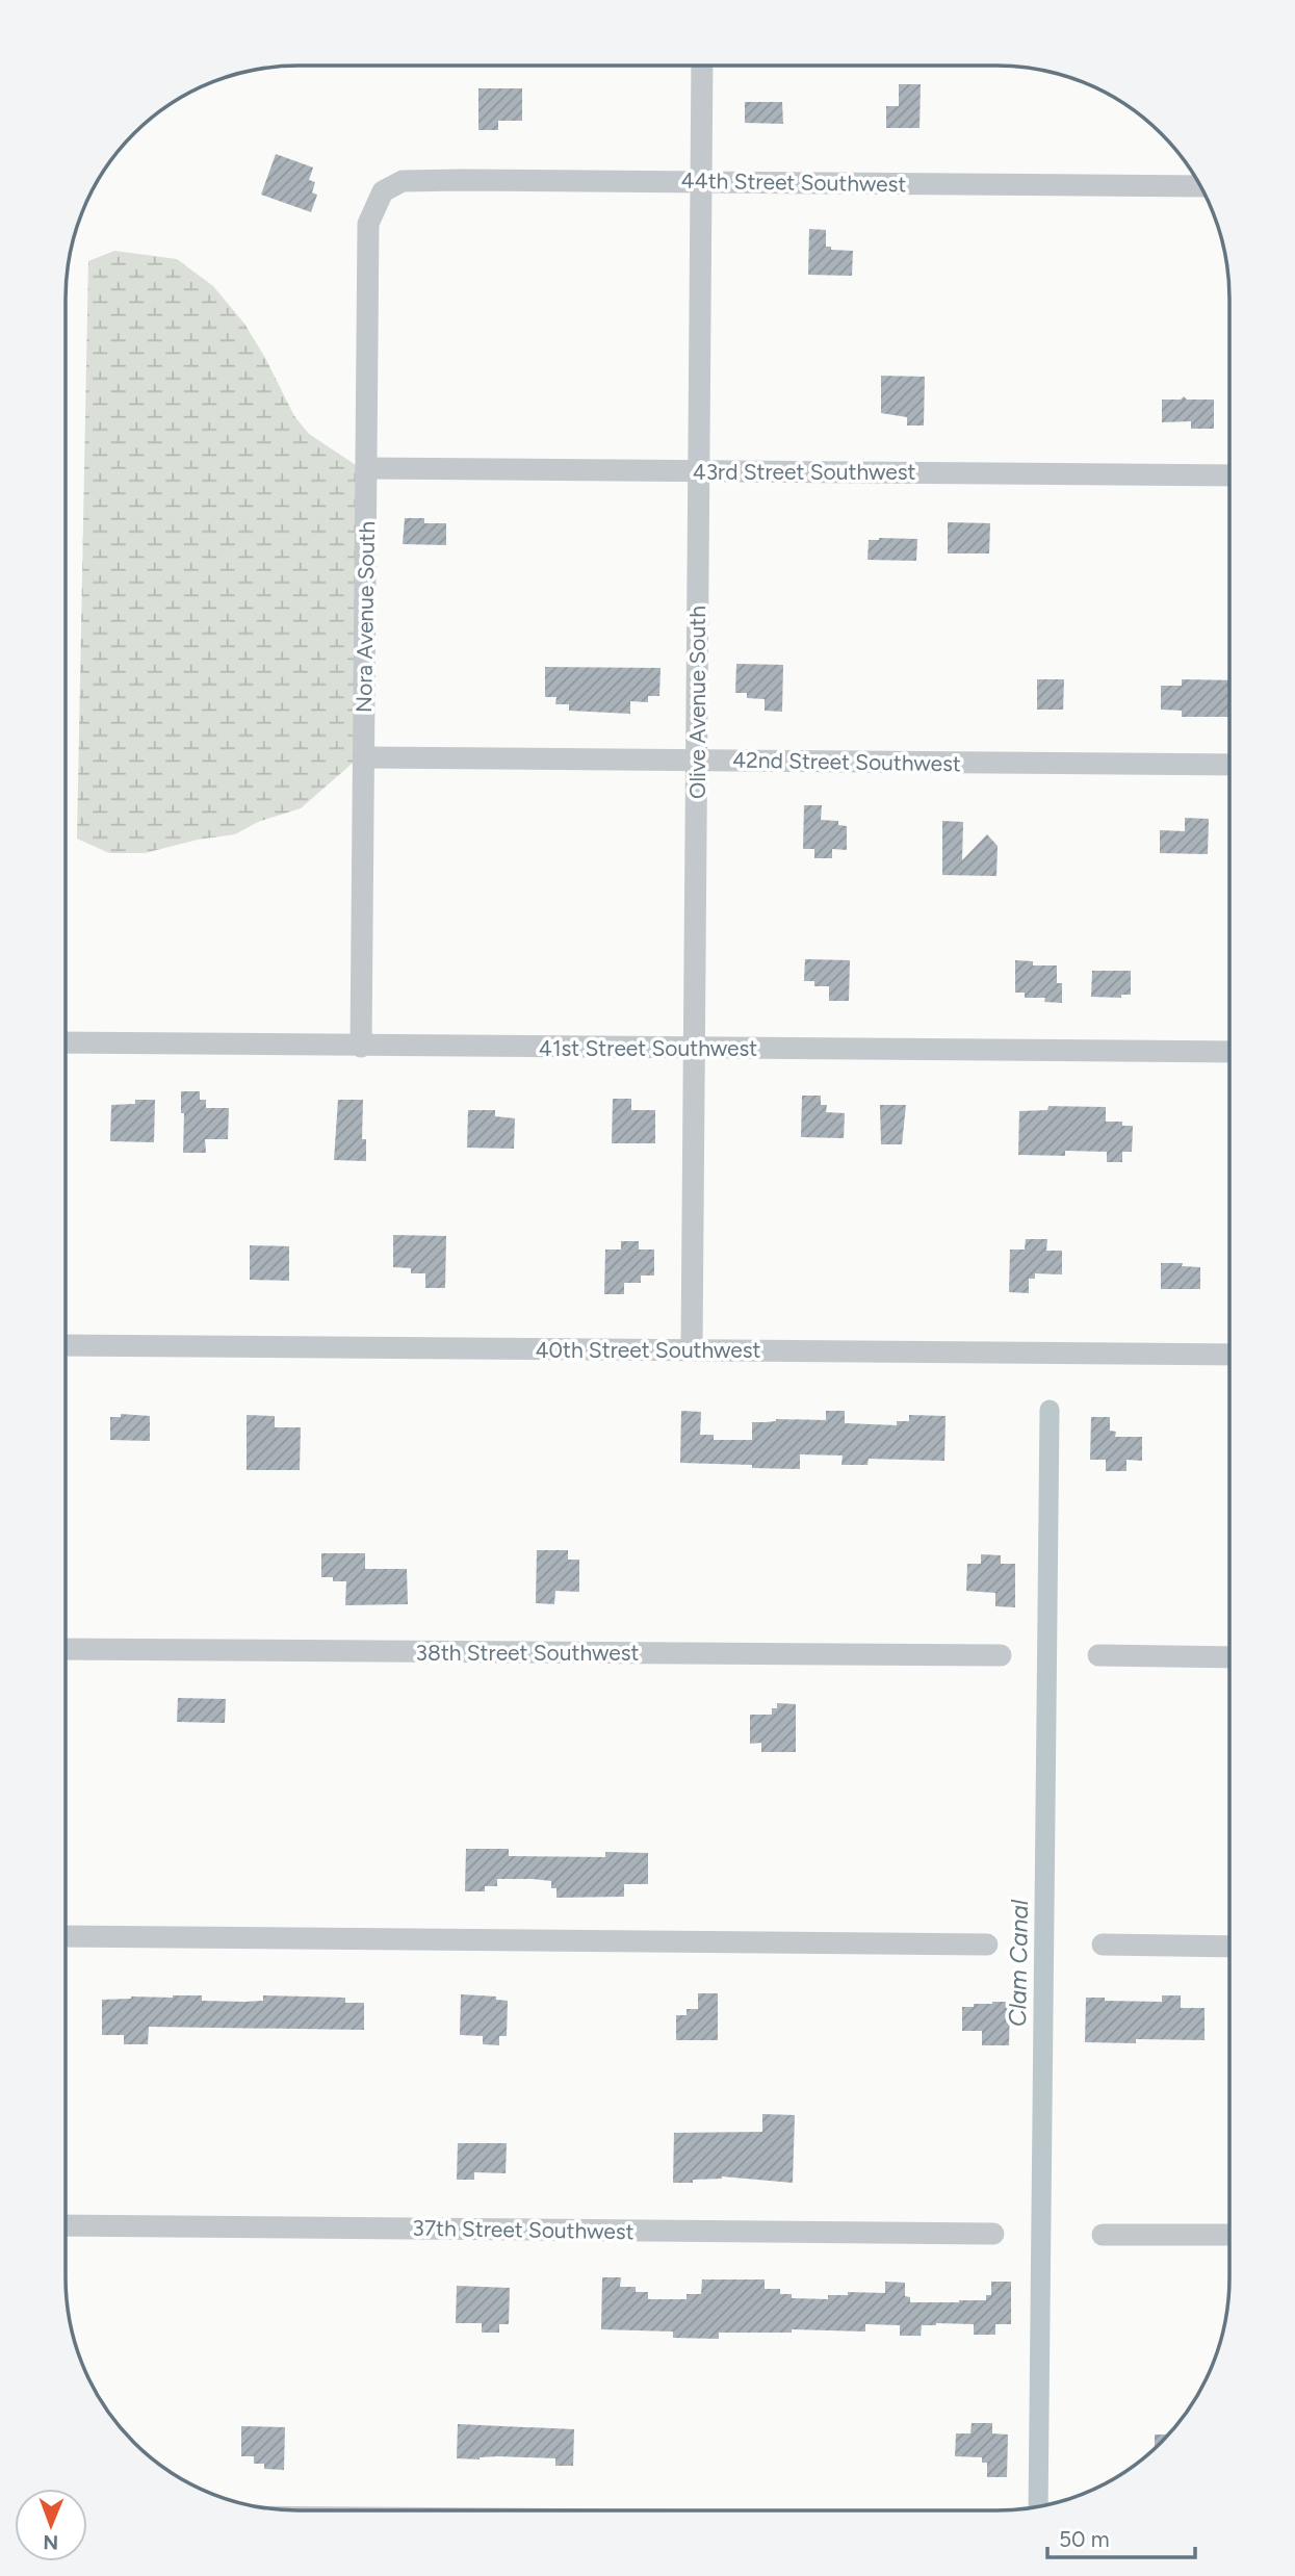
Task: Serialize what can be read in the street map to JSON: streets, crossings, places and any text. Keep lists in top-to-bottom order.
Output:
{
  "streets": {
    "street": [
      "44th Street Southwest",
      "43rd Street Southwest",
      "Nora Avenue South",
      "Olive Avenue South",
      "42nd Street Southwest",
      "41st Street Southwest",
      "40th Street Southwest",
      "38th Street Southwest",
      "37th Street Southwest"
    ]
  },
  "crossings": [
    ["44th Street Southwest", "Nora Avenue South"],
    ["44th Street Southwest", "Olive Avenue South"],
    ["43rd Street Southwest", "Nora Avenue South"],
    ["43rd Street Southwest", "Olive Avenue South"],
    ["Nora Avenue South", "42nd Street Southwest"],
    ["Nora Avenue South", "41st Street Southwest"],
    ["Olive Avenue South", "42nd Street Southwest"],
    ["Olive Avenue South", "41st Street Southwest"],
    ["Olive Avenue South", "40th Street Southwest"]
  ],
  "water": ["Clam Canal"],
  "scale_bar": "50 m",
  "north": "bottom"
}
